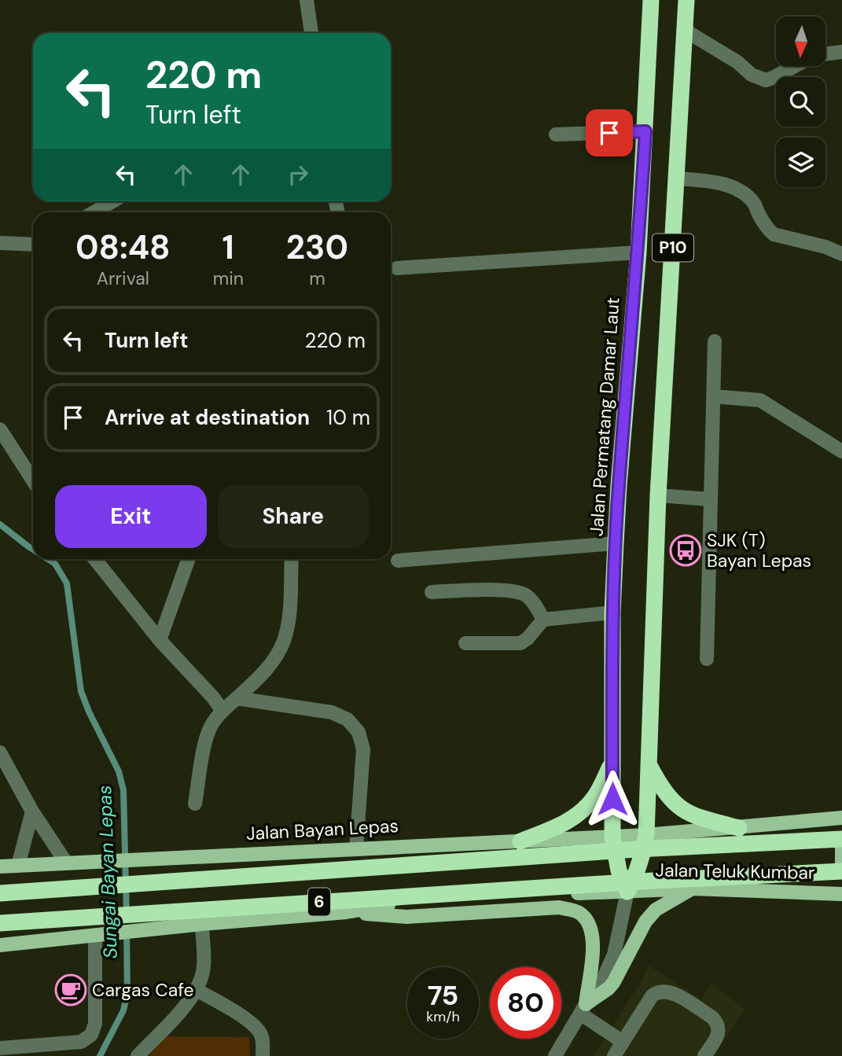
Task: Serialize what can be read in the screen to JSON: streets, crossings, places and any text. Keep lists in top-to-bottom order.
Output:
{
  "streets": {
    "highway": [
      "P10",
      "Jalan Permatang Damar Laut",
      "Jalan Teluk Kumbar",
      "6"
    ],
    "main road": ["Jalan Bayan Lepas"]
  },
  "crossings": [
    ["P10", "Jalan Permatang Damar Laut"],
    ["P10", "Jalan Bayan Lepas"],
    ["P10", "Jalan Teluk Kumbar"],
    ["P10", "6"],
    ["Jalan Permatang Damar Laut", "Jalan Bayan Lepas"],
    ["Jalan Bayan Lepas", "Jalan Teluk Kumbar"],
    ["Jalan Teluk Kumbar", "6"]
  ],
  "water": ["Sungai Bayan Lepas"],
  "places": {
    "bus stop": ["SJK (T) Bayan Lepas"],
    "cafe": ["Cargas Cafe"]
  },
  "north": "bottom",
  "page": {
    "turn": ["220 m", "Turn left"],
    "eta": [
      "08:48",
      "Arrival",
      "1",
      "min",
      "230",
      "m"
    ],
    "list": [
      {
        "name": "Turn left",
        "value": "220 m"
      },
      {
        "name": "Arrive at destination",
        "value": "10 m"
      }
    ],
    "buttons": ["Exit", "Share"],
    "speed": "75 km/h",
    "limit": "80"
  }
}
